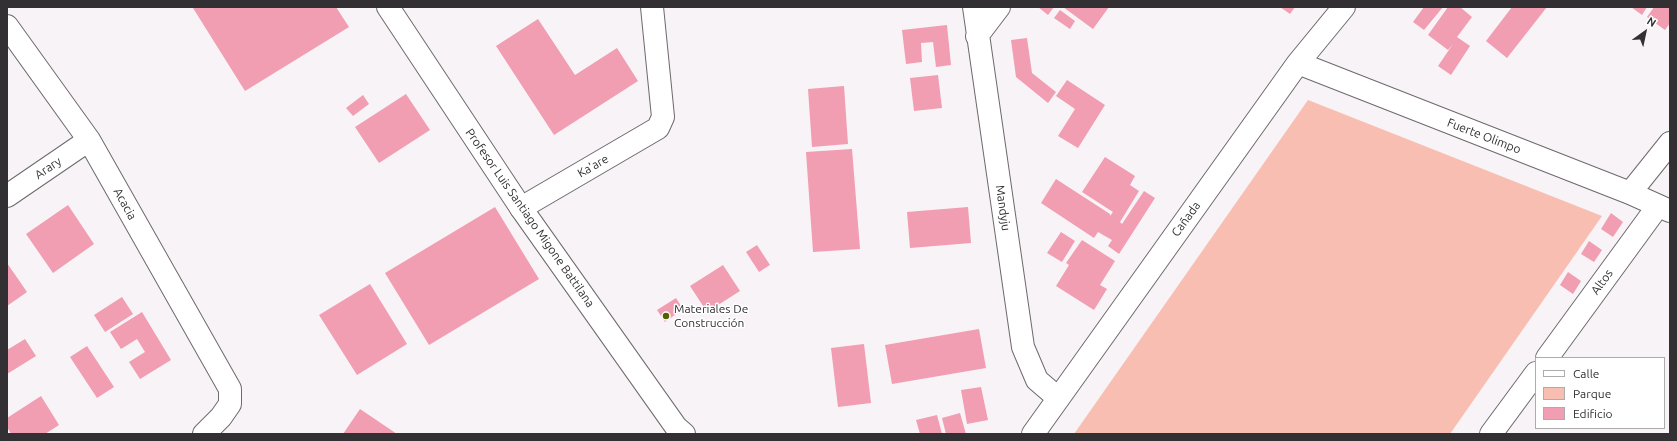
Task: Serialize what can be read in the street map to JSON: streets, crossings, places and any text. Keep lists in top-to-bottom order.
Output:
{
  "streets": {
    "street": [
      "Fuerte Olimpo",
      "Ka'are",
      "Arary",
      "Acacia",
      "Mandyju",
      "Profesor Luis Santiago Migone Battilana",
      "Cañada",
      "Altos"
    ]
  },
  "crossings": [
    ["Fuerte Olimpo", "Cañada"],
    ["Fuerte Olimpo", "Altos"],
    ["Ka'are", "Profesor Luis Santiago Migone Battilana"],
    ["Arary", "Acacia"],
    ["Mandyju", "Cañada"]
  ],
  "places": ["Materiales De Construcción"],
  "legend": ["Calle", "Parque", "Edificio"],
  "north": "top right"
}
